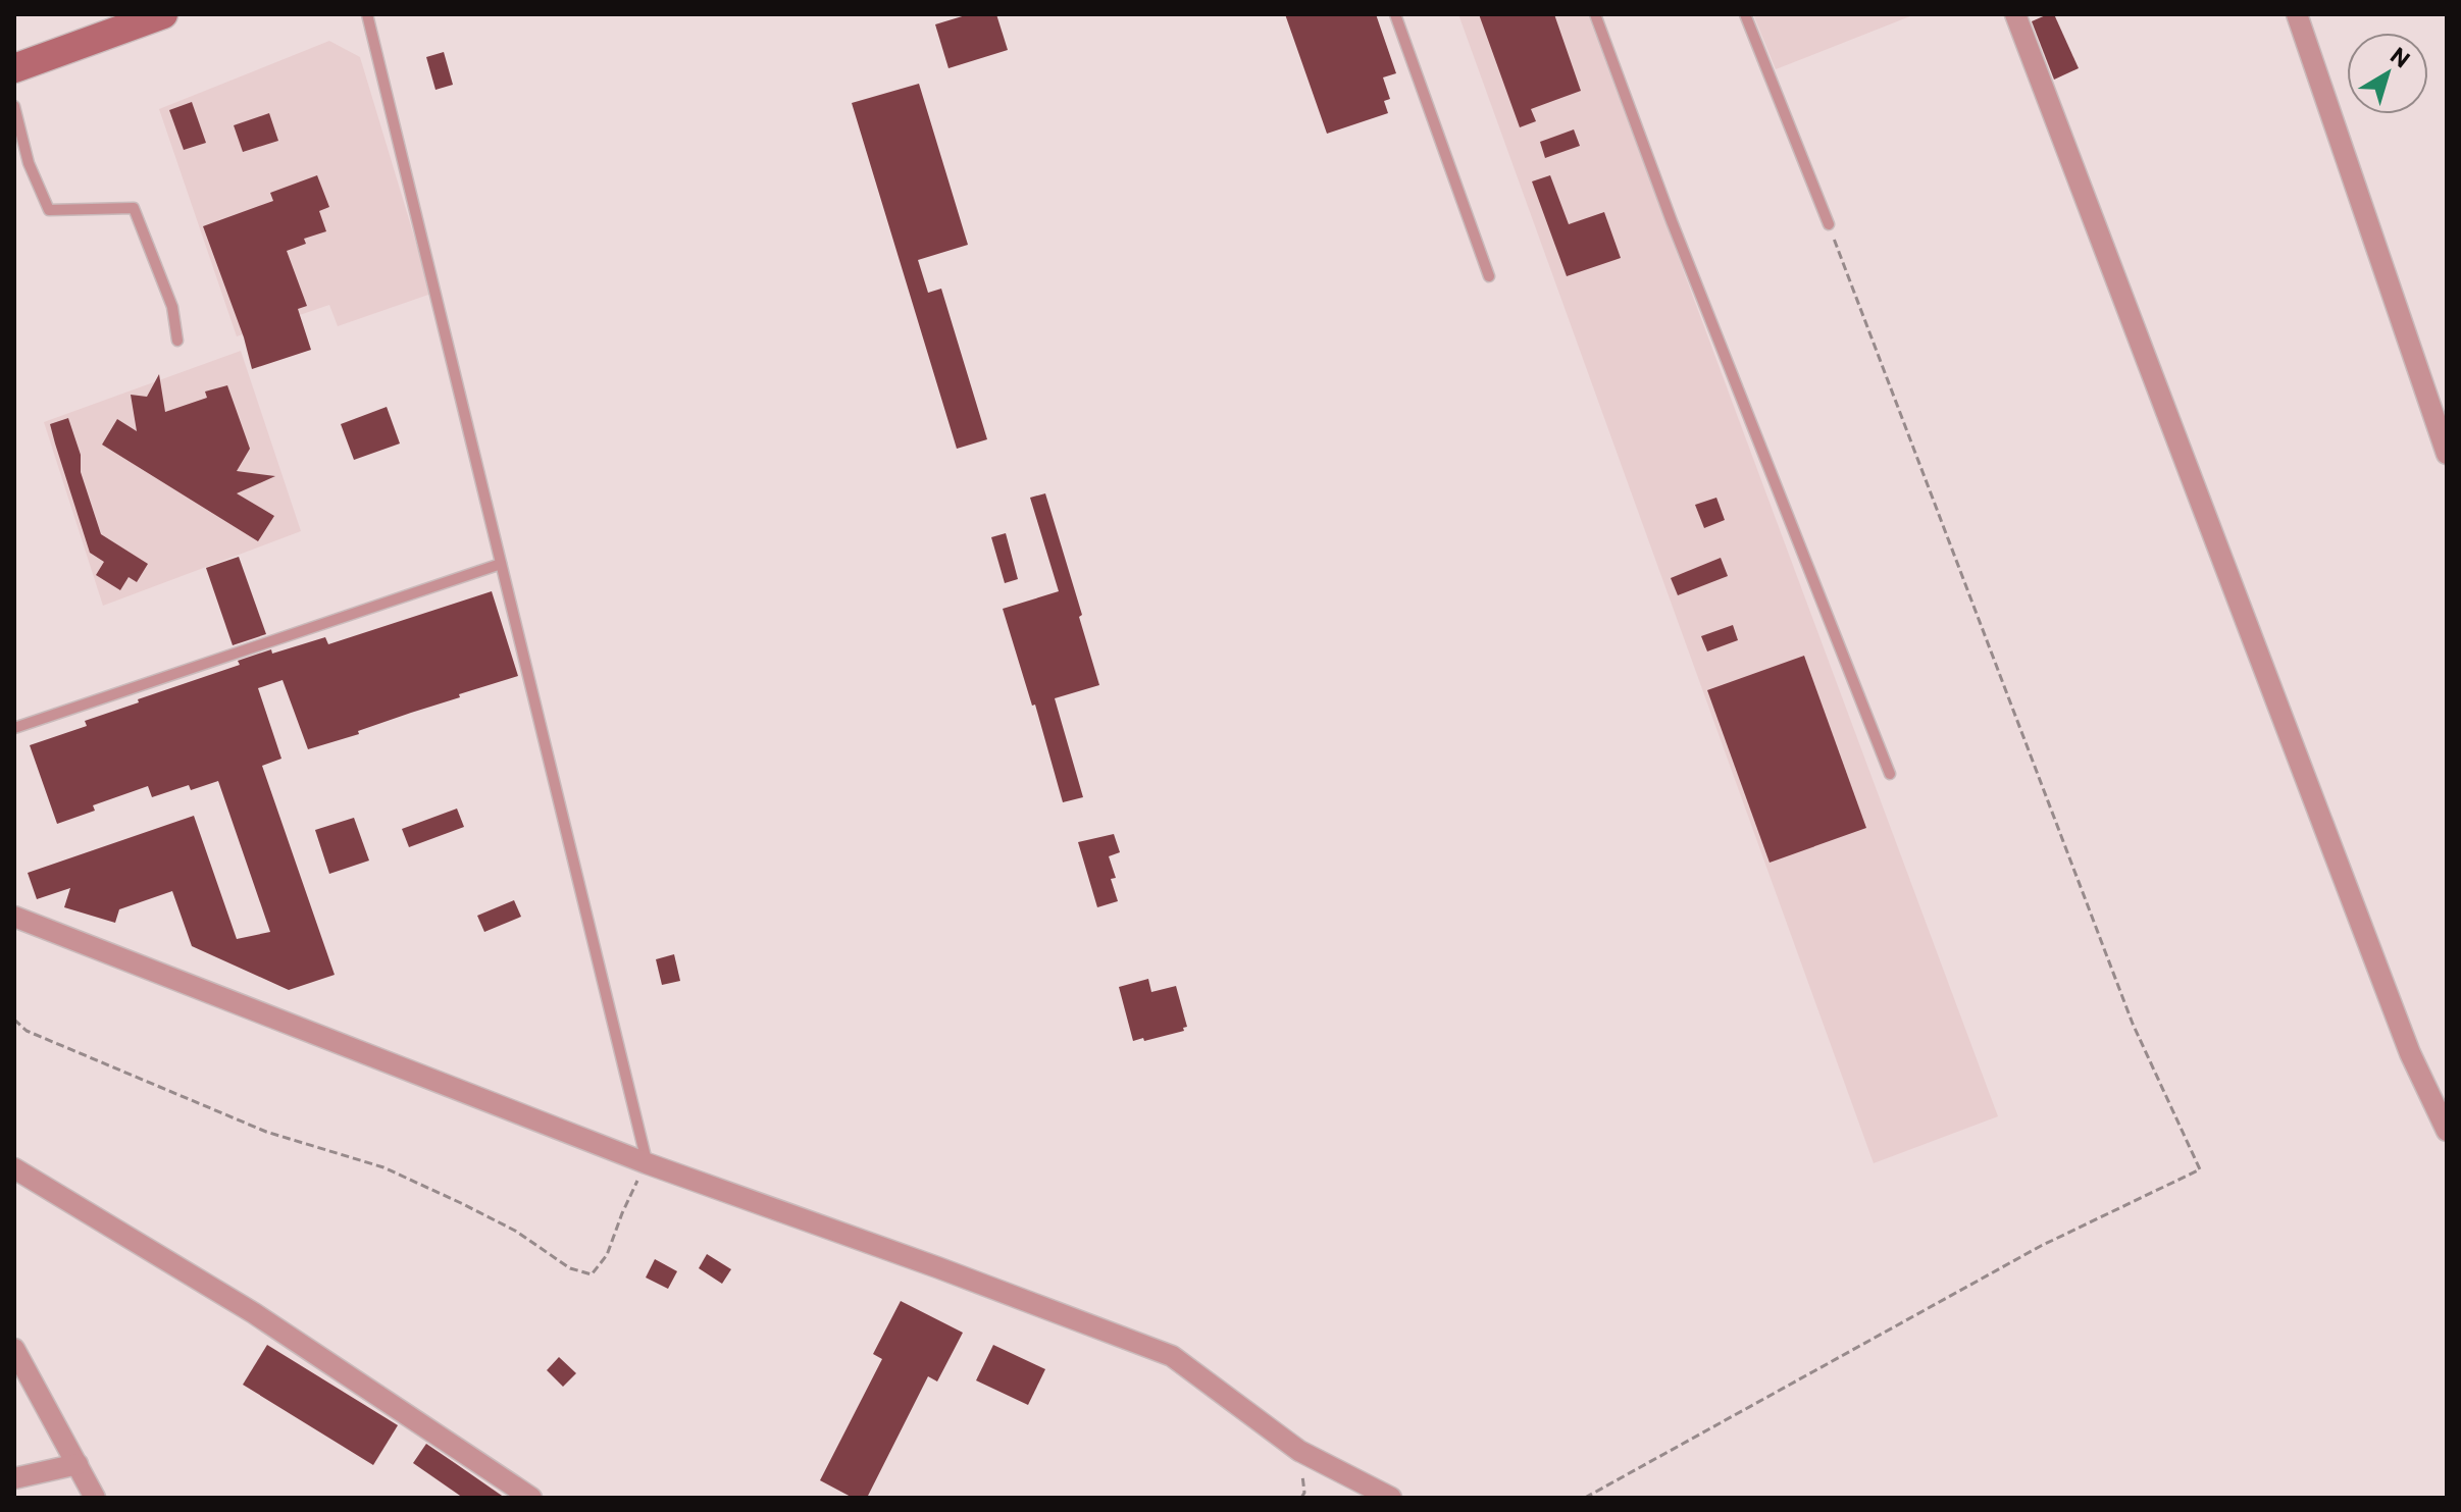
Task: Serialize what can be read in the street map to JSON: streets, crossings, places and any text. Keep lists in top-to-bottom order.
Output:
{
  "north": "top right"
}
